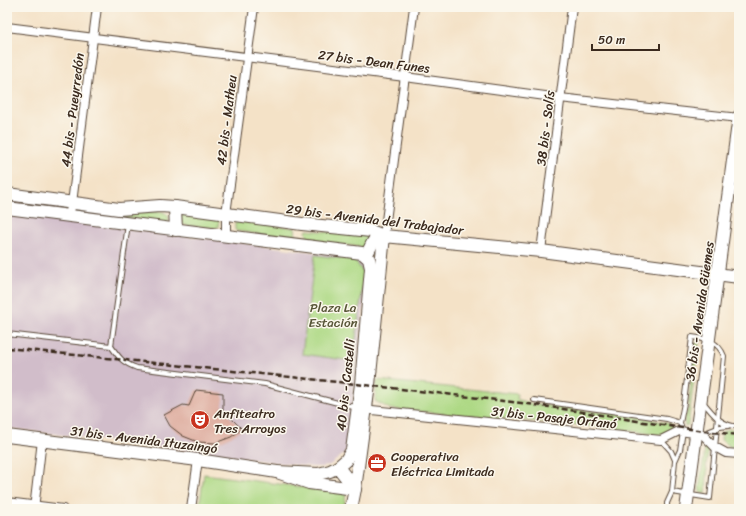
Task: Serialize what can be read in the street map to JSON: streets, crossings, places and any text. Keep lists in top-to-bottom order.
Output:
{
  "streets": {
    "street": [
      "27 bis - Dean Funes",
      "44 bis - Pueyrredón",
      "42 bis - Matheu",
      "38 bis - Solís",
      "29 bis - Avenida del Trabajador",
      "36 bis - Avenida Güemes",
      "40 bis - Castelli",
      "31 bis - Pasaje Orfanó",
      "31 bis - Avenida Ituzaingó"
    ]
  },
  "crossings": [
    ["27 bis - Dean Funes", "44 bis - Pueyrredón"],
    ["27 bis - Dean Funes", "42 bis - Matheu"],
    ["27 bis - Dean Funes", "38 bis - Solís"],
    ["27 bis - Dean Funes", "36 bis - Avenida Güemes"],
    ["27 bis - Dean Funes", "40 bis - Castelli"],
    ["44 bis - Pueyrredón", "29 bis - Avenida del Trabajador"],
    ["42 bis - Matheu", "29 bis - Avenida del Trabajador"],
    ["38 bis - Solís", "29 bis - Avenida del Trabajador"],
    ["29 bis - Avenida del Trabajador", "36 bis - Avenida Güemes"],
    ["29 bis - Avenida del Trabajador", "40 bis - Castelli"],
    ["40 bis - Castelli", "31 bis - Pasaje Orfanó"],
    ["40 bis - Castelli", "31 bis - Avenida Ituzaingó"]
  ],
  "parks": ["Plaza La Estación"],
  "places": {
    "theatre": ["Anfiteatro Tres Arroyos"],
    "office": ["Cooperativa Eléctrica Limitada"]
  },
  "scale_bar": "50 m"
}
